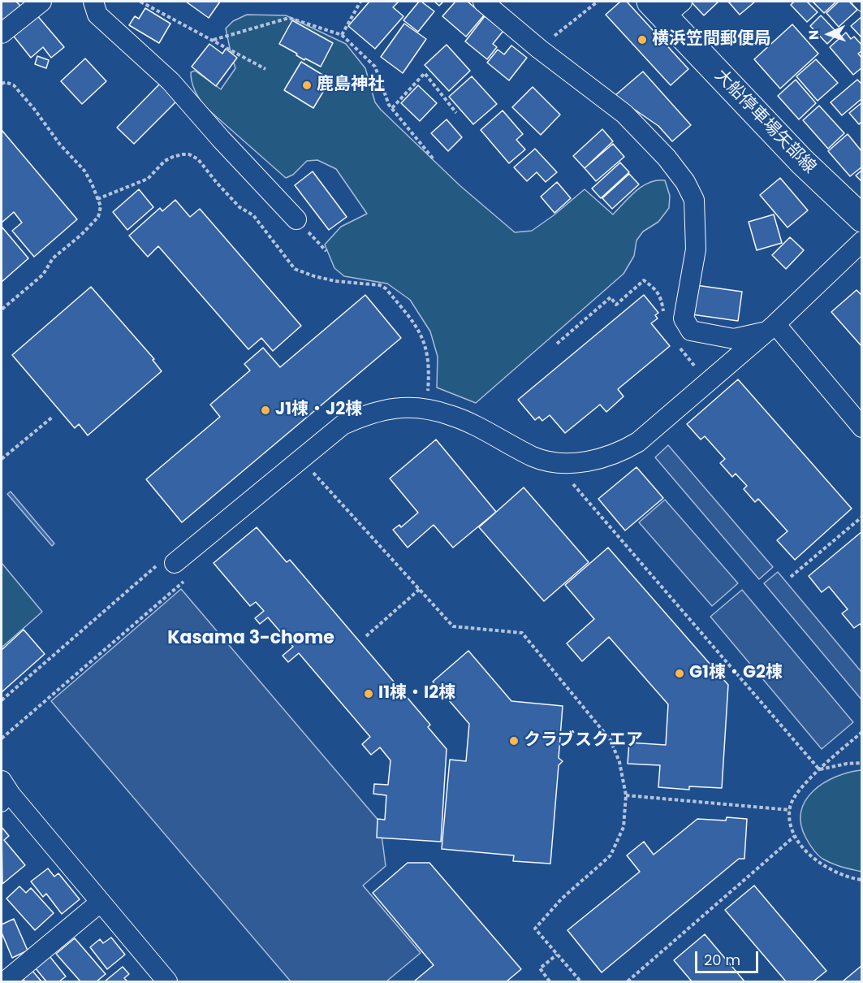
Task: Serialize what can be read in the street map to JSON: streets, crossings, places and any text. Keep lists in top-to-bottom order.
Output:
{
  "streets": {
    "main road": ["大船停車場矢部線"]
  },
  "districts": ["Kasama 3-chome"],
  "places": [
    "横浜笠間郵便局",
    "鹿島神社",
    "J1棟・J2棟",
    "G1棟・G2棟",
    "I1棟・I2棟",
    "クラブスクエア"
  ],
  "scale_bar": "20 m",
  "north": "left"
}
